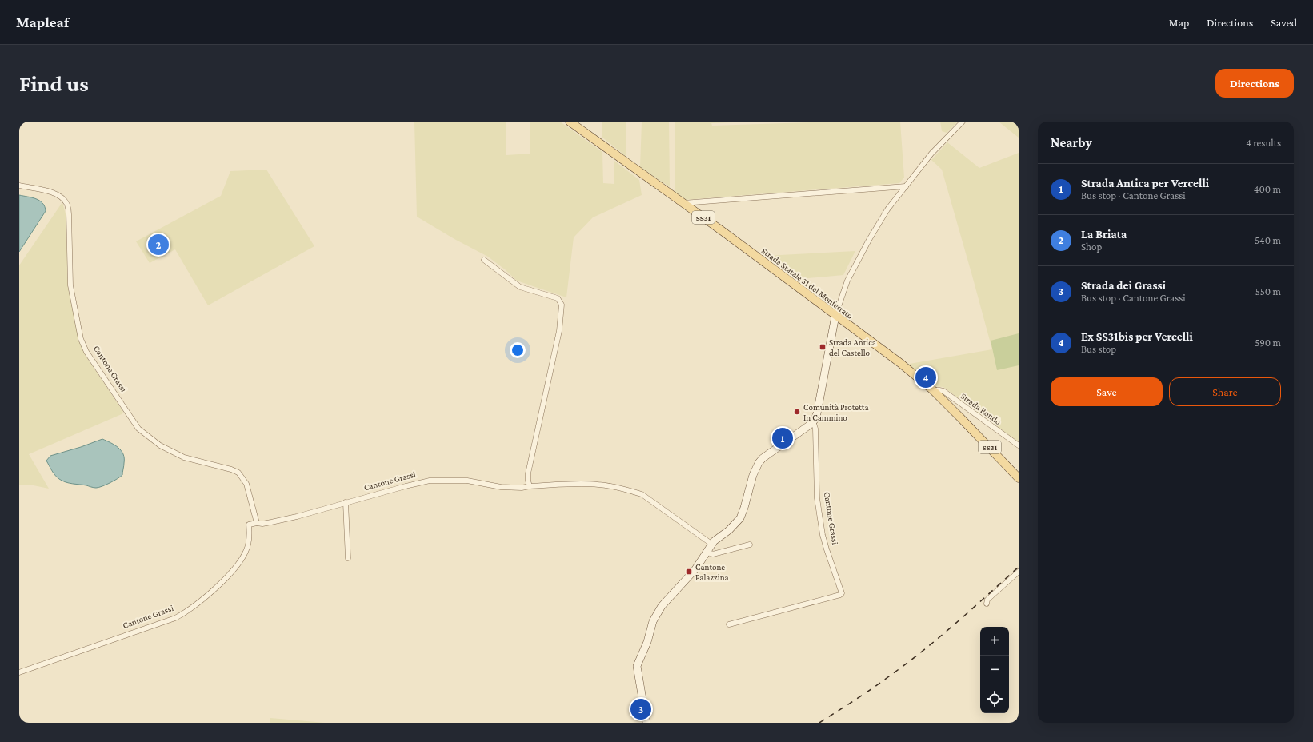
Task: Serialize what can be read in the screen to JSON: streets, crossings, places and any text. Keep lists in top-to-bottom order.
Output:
{
  "streets": {
    "main road": ["SS31", "Strada Statale 31 del Monferrato"],
    "street": ["Cantone Grassi", "Strada Rondò"]
  },
  "crossings": [
    ["Strada Statale 31 del Monferrato", "Cantone Grassi"],
    ["Strada Statale 31 del Monferrato", "Strada Rondò"]
  ],
  "places": {
    "transit": ["Strada Antica del Castello", "Cantone Palazzina"],
    "other": ["Comunità Protetta In Cammino"]
  },
  "page": {
    "header": "Mapleaf",
    "nav": ["Map", "Directions", "Saved"],
    "buttons": [
      "Directions",
      ["Save", "Share"]
    ],
    "title": "Find us",
    "heading": ["Nearby", "4 results"],
    "list": [
      {
        "mark": "1",
        "name": "Strada Antica per Vercelli",
        "note": "Bus stop · Cantone Grassi",
        "value": "400 m"
      },
      {
        "mark": "2",
        "name": "La Briata",
        "note": "Shop",
        "value": "540 m"
      },
      {
        "mark": "3",
        "name": "Strada dei Grassi",
        "note": "Bus stop · Cantone Grassi",
        "value": "550 m"
      },
      {
        "mark": "4",
        "name": "Ex SS31bis per Vercelli",
        "note": "Bus stop",
        "value": "590 m"
      }
    ],
    "pins": [
      "2",
      "4",
      "1",
      "3"
    ],
    "map_buttons": ["+", "−"]
  }
}
